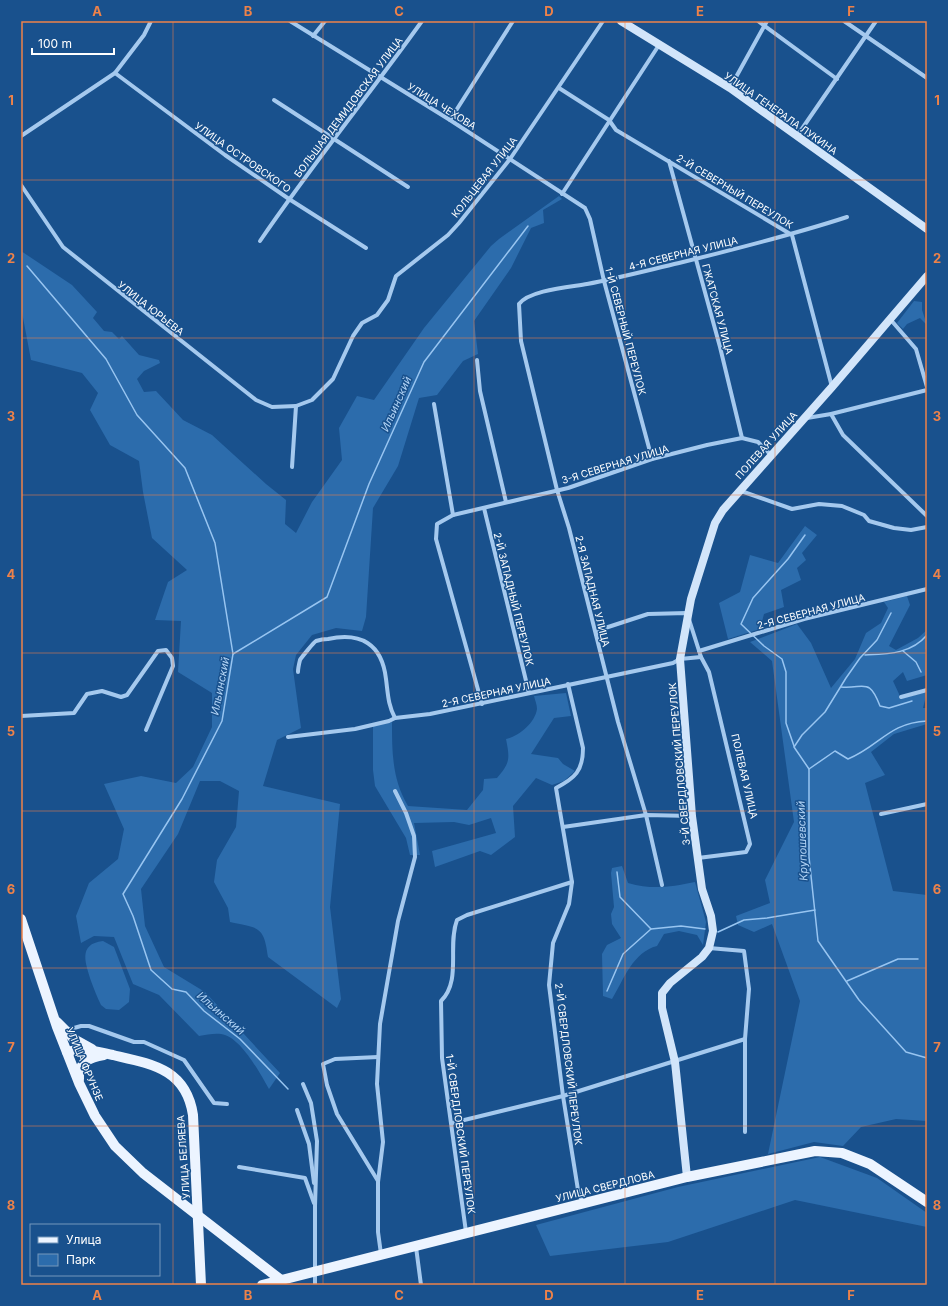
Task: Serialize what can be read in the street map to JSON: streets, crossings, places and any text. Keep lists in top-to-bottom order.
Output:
{
  "streets": {
    "main road": [
      "УЛИЦА ГЕНЕРАЛА ЛУКИНА",
      "ПОЛЕВАЯ УЛИЦА",
      "3-Й СВЕРДЛОВСКИЙ ПЕРЕУЛОК",
      "УЛИЦА ФРУНЗЕ",
      "УЛИЦА БЕЛЯЕВА",
      "УЛИЦА СВЕРДЛОВА"
    ],
    "street": [
      "УЛИЦА ЧЕХОВА",
      "БОЛЬШАЯ ДЕМИДОВСКАЯ УЛИЦА",
      "УЛИЦА ОСТРОВСКОГО",
      "КОЛЬЦЕВАЯ УЛИЦА",
      "2-Й СЕВЕРНЫЙ ПЕРЕУЛОК",
      "4-Я СЕВЕРНАЯ УЛИЦА",
      "УЛИЦА ЮРЬЕВА",
      "ГЖАТСКАЯ УЛИЦА",
      "1-Й СЕВЕРНЫЙ ПЕРЕУЛОК",
      "3-Я СЕВЕРНАЯ УЛИЦА",
      "2-Я ЗАПАДНАЯ УЛИЦА",
      "2-Й ЗАПАДНЫЙ ПЕРЕУЛОК",
      "2-Я СЕВЕРНАЯ УЛИЦА",
      "2-Й СВЕРДЛОВСКИЙ ПЕРЕУЛОК",
      "1-Й СВЕРДЛОВСКИЙ ПЕРЕУЛОК"
    ]
  },
  "crossings": [
    ["УЛИЦА ЧЕХОВА", "БОЛЬШАЯ ДЕМИДОВСКАЯ УЛИЦА"],
    ["УЛИЦА ЧЕХОВА", "КОЛЬЦЕВАЯ УЛИЦА"],
    ["УЛИЦА ЧЕХОВА", "1-Й СЕВЕРНЫЙ ПЕРЕУЛОК"],
    ["БОЛЬШАЯ ДЕМИДОВСКАЯ УЛИЦА", "УЛИЦА ОСТРОВСКОГО"],
    ["КОЛЬЦЕВАЯ УЛИЦА", "2-Й СЕВЕРНЫЙ ПЕРЕУЛОК"],
    ["КОЛЬЦЕВАЯ УЛИЦА", "УЛИЦА ЮРЬЕВА"],
    ["2-Й СЕВЕРНЫЙ ПЕРЕУЛОК", "4-Я СЕВЕРНАЯ УЛИЦА"],
    ["2-Й СЕВЕРНЫЙ ПЕРЕУЛОК", "ГЖАТСКАЯ УЛИЦА"],
    ["2-Й СЕВЕРНЫЙ ПЕРЕУЛОК", "ПОЛЕВАЯ УЛИЦА"],
    ["4-Я СЕВЕРНАЯ УЛИЦА", "ГЖАТСКАЯ УЛИЦА"],
    ["4-Я СЕВЕРНАЯ УЛИЦА", "1-Й СЕВЕРНЫЙ ПЕРЕУЛОК"],
    ["4-Я СЕВЕРНАЯ УЛИЦА", "2-Я ЗАПАДНАЯ УЛИЦА"],
    ["ГЖАТСКАЯ УЛИЦА", "3-Я СЕВЕРНАЯ УЛИЦА"],
    ["1-Й СЕВЕРНЫЙ ПЕРЕУЛОК", "3-Я СЕВЕРНАЯ УЛИЦА"],
    ["ПОЛЕВАЯ УЛИЦА", "2-Я СЕВЕРНАЯ УЛИЦА"],
    ["ПОЛЕВАЯ УЛИЦА", "3-Й СВЕРДЛОВСКИЙ ПЕРЕУЛОК"],
    ["3-Я СЕВЕРНАЯ УЛИЦА", "2-Я ЗАПАДНАЯ УЛИЦА"],
    ["3-Я СЕВЕРНАЯ УЛИЦА", "2-Й ЗАПАДНЫЙ ПЕРЕУЛОК"],
    ["3-Я СЕВЕРНАЯ УЛИЦА", "2-Я СЕВЕРНАЯ УЛИЦА"],
    ["2-Я ЗАПАДНАЯ УЛИЦА", "2-Я СЕВЕРНАЯ УЛИЦА"],
    ["2-Й ЗАПАДНЫЙ ПЕРЕУЛОК", "2-Я СЕВЕРНАЯ УЛИЦА"],
    ["2-Я СЕВЕРНАЯ УЛИЦА", "3-Й СВЕРДЛОВСКИЙ ПЕРЕУЛОК"],
    ["2-Я СЕВЕРНАЯ УЛИЦА", "2-Й СВЕРДЛОВСКИЙ ПЕРЕУЛОК"],
    ["УЛИЦА ФРУНЗЕ", "УЛИЦА СВЕРДЛОВА"],
    ["2-Й СВЕРДЛОВСКИЙ ПЕРЕУЛОК", "1-Й СВЕРДЛОВСКИЙ ПЕРЕУЛОК"],
    ["2-Й СВЕРДЛОВСКИЙ ПЕРЕУЛОК", "УЛИЦА СВЕРДЛОВА"],
    ["1-Й СВЕРДЛОВСКИЙ ПЕРЕУЛОК", "УЛИЦА СВЕРДЛОВА"]
  ],
  "water": ["Ильинский", "Крупошевский"],
  "legend": ["Улица", "Парк"],
  "scale_bar": "100 m",
  "grid": {
    "columns": [
      "A",
      "B",
      "C",
      "D",
      "E",
      "F"
    ],
    "rows": [
      "1",
      "2",
      "3",
      "4",
      "5",
      "6",
      "7",
      "8"
    ]
  }
}
